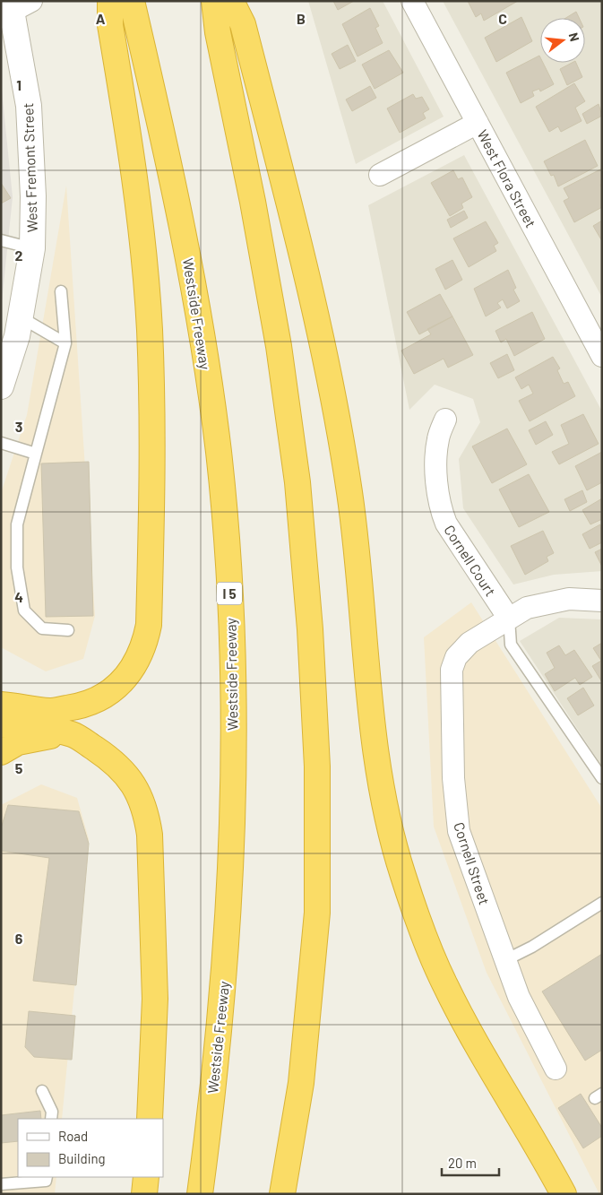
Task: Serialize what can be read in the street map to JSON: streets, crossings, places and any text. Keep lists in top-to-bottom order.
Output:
{
  "streets": {
    "highway": ["Westside Freeway", "I 5"],
    "street": [
      "West Fremont Street",
      "West Flora Street",
      "Cornell Court",
      "Cornell Street"
    ]
  },
  "crossings": [
    ["Cornell Court", "Cornell Street"]
  ],
  "legend": ["Road", "Building"],
  "scale_bar": "20 m",
  "north": "right",
  "grid": {
    "columns": ["A", "B", "C"],
    "rows": [
      "1",
      "2",
      "3",
      "4",
      "5",
      "6"
    ]
  }
}
